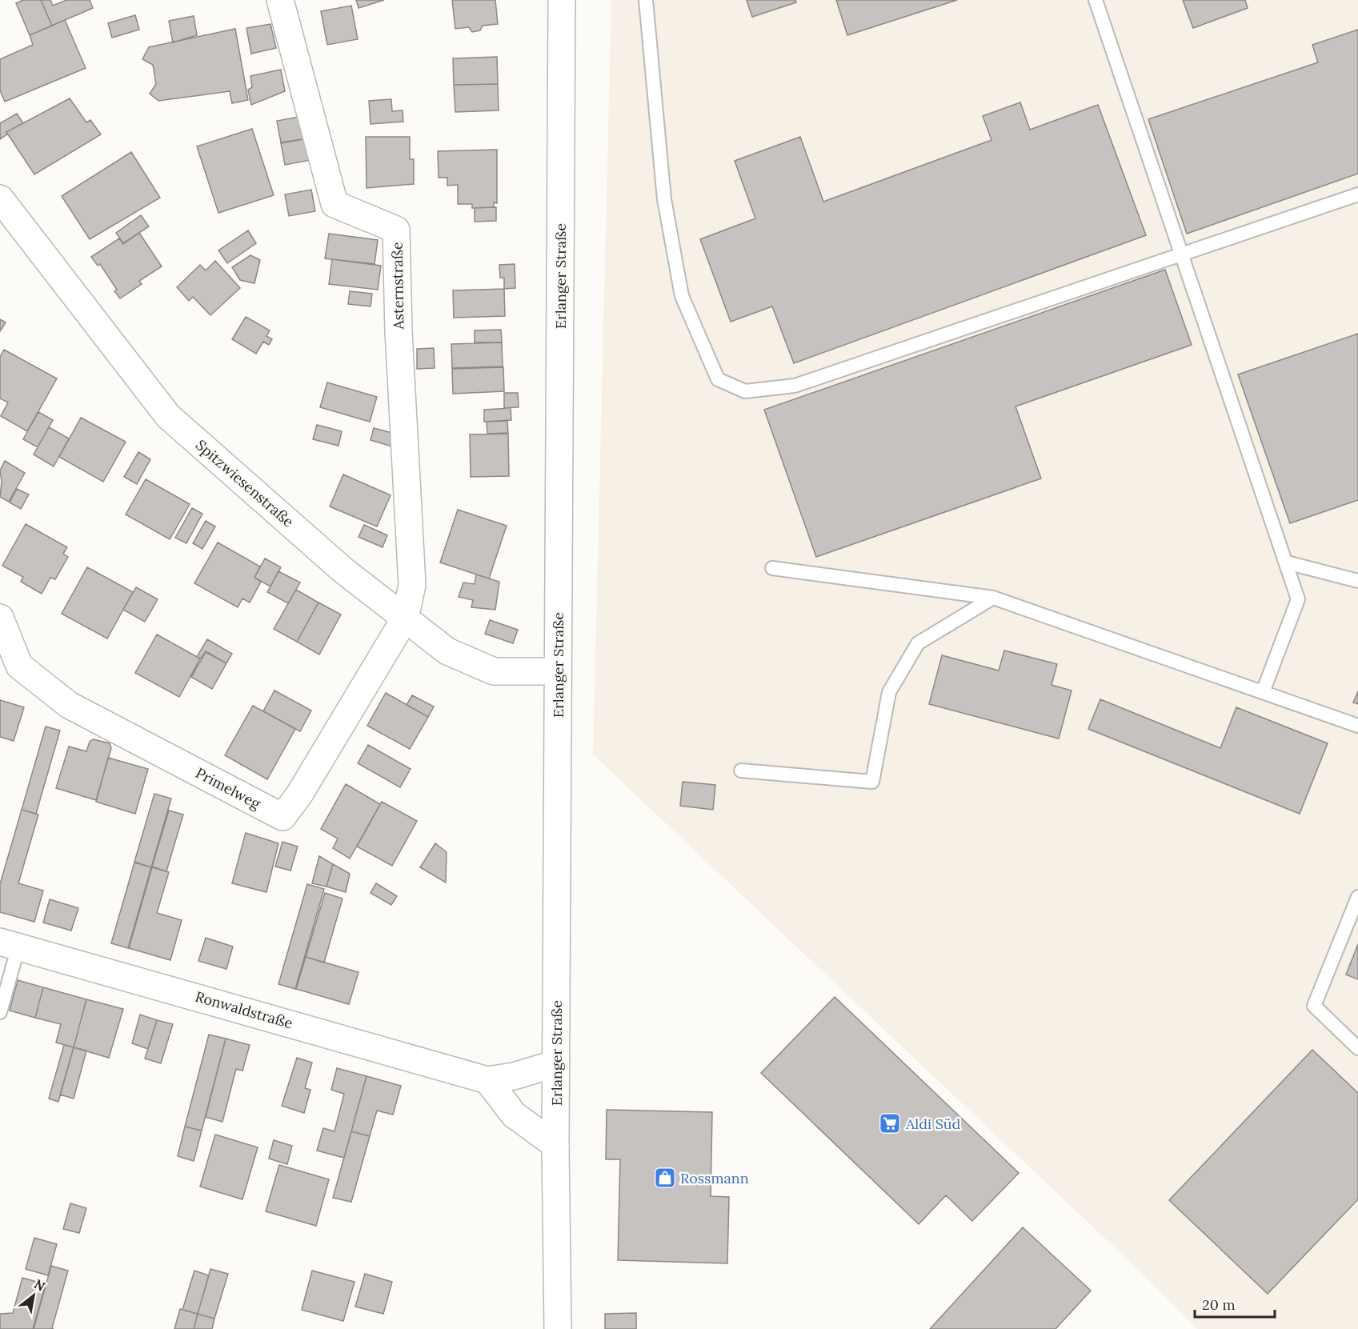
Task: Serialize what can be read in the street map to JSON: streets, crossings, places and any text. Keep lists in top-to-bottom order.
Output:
{
  "streets": {
    "street": [
      "Erlanger Straße",
      "Asternstraße",
      "Spitzwiesenstraße",
      "Primelweg",
      "Ronwaldstraße"
    ]
  },
  "crossings": [
    ["Erlanger Straße", "Spitzwiesenstraße"],
    ["Erlanger Straße", "Ronwaldstraße"],
    ["Asternstraße", "Spitzwiesenstraße"],
    ["Asternstraße", "Primelweg"],
    ["Spitzwiesenstraße", "Primelweg"]
  ],
  "places": {
    "supermarket": ["Aldi Süd"],
    "shop": ["Rossmann"]
  },
  "scale_bar": "20 m",
  "north": "top right"
}
